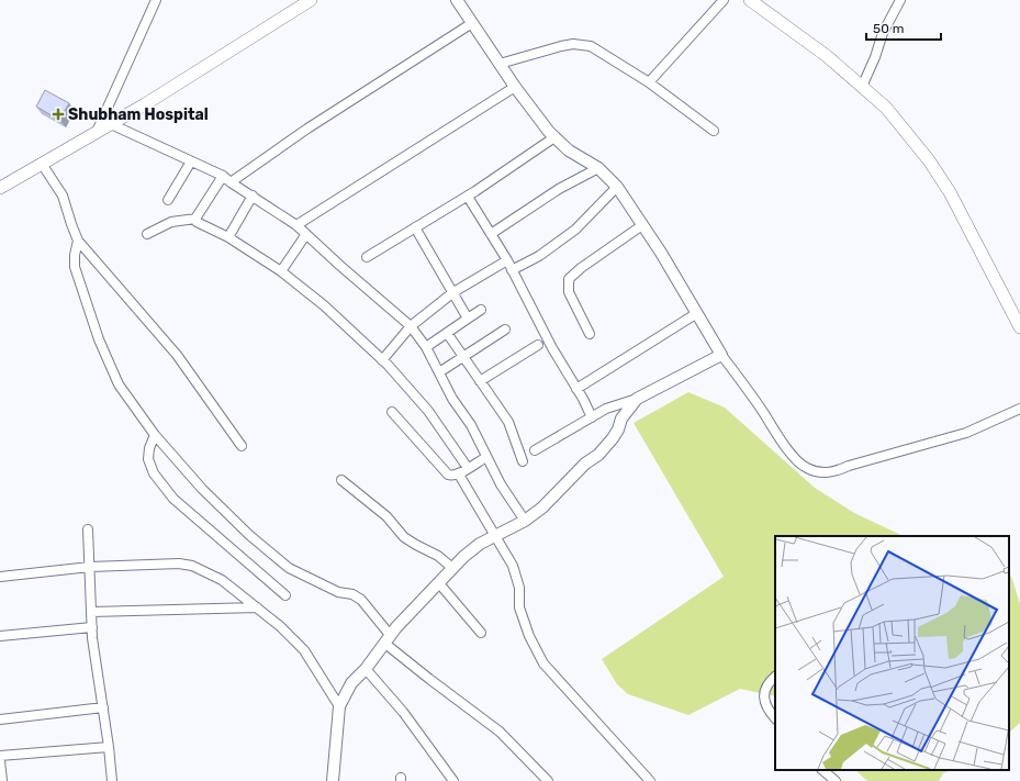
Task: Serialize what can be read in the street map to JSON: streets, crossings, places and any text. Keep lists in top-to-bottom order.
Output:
{
  "places": {
    "health": ["Shubham Hospital"]
  },
  "scale_bar": "50 m"
}
